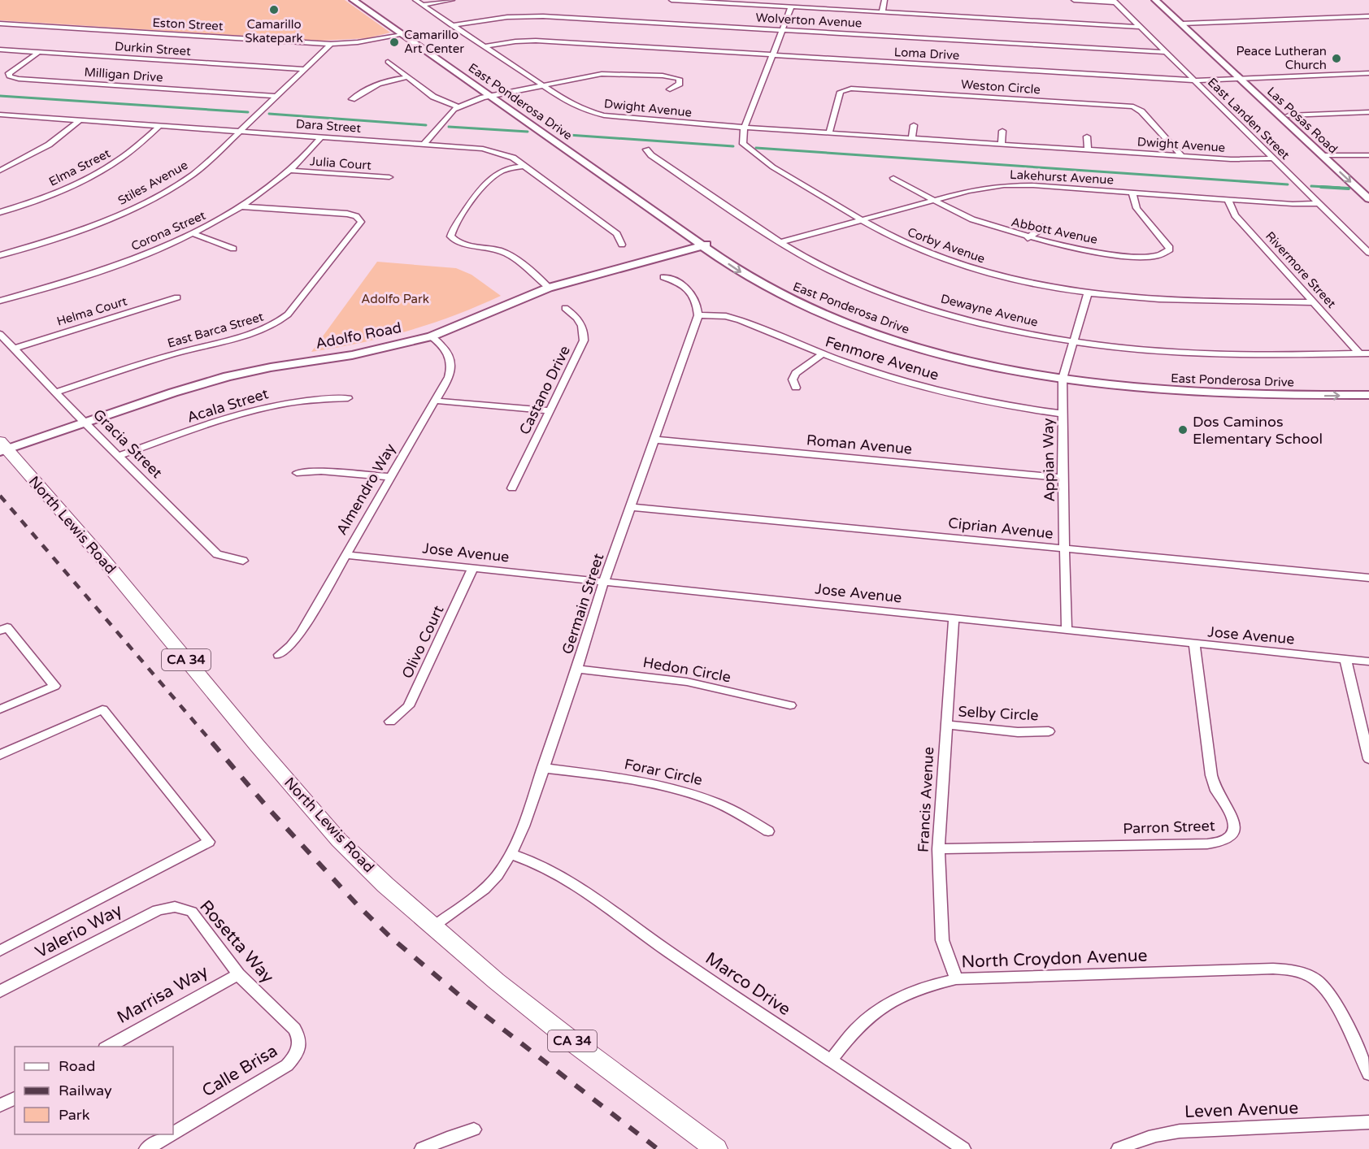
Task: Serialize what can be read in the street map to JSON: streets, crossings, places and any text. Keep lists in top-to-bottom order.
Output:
{
  "streets": {
    "main road": [
      "East Ponderosa Drive",
      "Las Posas Road",
      "Adolfo Road",
      "North Lewis Road",
      "CA 34"
    ],
    "street": [
      "Wolverton Avenue",
      "Eston Street",
      "Durkin Street",
      "Loma Drive",
      "Milligan Drive",
      "Weston Circle",
      "Dwight Avenue",
      "East Landen Street",
      "Dara Street",
      "Julia Court",
      "Elma Street",
      "Lakehurst Avenue",
      "Stiles Avenue",
      "Corona Street",
      "Abbott Avenue",
      "Corby Avenue",
      "Rivermore Street",
      "Dewayne Avenue",
      "Helma Court",
      "East Barca Street",
      "Fenmore Avenue",
      "Castano Drive",
      "Acala Street",
      "Gracia Street",
      "Roman Avenue",
      "Appian Way",
      "Almendro Way",
      "Ciprian Avenue",
      "Jose Avenue",
      "Germain Street",
      "Olivo Court",
      "Hedon Circle",
      "Selby Circle",
      "Forar Circle",
      "Francis Avenue",
      "Parron Street",
      "Valerio Way",
      "Rosetta Way",
      "North Croydon Avenue",
      "Marco Drive",
      "Marrisa Way",
      "Calle Brisa",
      "Leven Avenue"
    ]
  },
  "crossings": [
    ["Wolverton Avenue", "Dwight Avenue"],
    ["Wolverton Avenue", "East Landen Street"],
    ["Eston Street", "East Ponderosa Drive"],
    ["Eston Street", "Stiles Avenue"],
    ["Durkin Street", "Milligan Drive"],
    ["Durkin Street", "Stiles Avenue"],
    ["Loma Drive", "Dwight Avenue"],
    ["Loma Drive", "East Landen Street"],
    ["Loma Drive", "Las Posas Road"],
    ["Milligan Drive", "Stiles Avenue"],
    ["Weston Circle", "Dwight Avenue"],
    ["East Ponderosa Drive", "Adolfo Road"],
    ["East Ponderosa Drive", "Appian Way"],
    ["Dwight Avenue", "East Landen Street"],
    ["Dwight Avenue", "Corby Avenue"],
    ["East Landen Street", "Lakehurst Avenue"],
    ["Dara Street", "Elma Street"],
    ["Dara Street", "Stiles Avenue"],
    ["Dara Street", "Corona Street"],
    ["Julia Court", "Corona Street"],
    ["Lakehurst Avenue", "Abbott Avenue"],
    ["Lakehurst Avenue", "Corby Avenue"],
    ["Lakehurst Avenue", "Rivermore Street"],
    ["Lakehurst Avenue", "Dewayne Avenue"],
    ["Corona Street", "East Barca Street"],
    ["Corby Avenue", "Rivermore Street"],
    ["Corby Avenue", "Appian Way"],
    ["Rivermore Street", "Dewayne Avenue"],
    ["Dewayne Avenue", "Appian Way"],
    ["Helma Court", "Gracia Street"],
    ["East Barca Street", "Gracia Street"],
    ["Adolfo Road", "Gracia Street"],
    ["Adolfo Road", "Almendro Way"],
    ["Adolfo Road", "North Lewis Road"],
    ["Fenmore Avenue", "Appian Way"],
    ["Fenmore Avenue", "Germain Street"],
    ["Acala Street", "Gracia Street"],
    ["Roman Avenue", "Appian Way"],
    ["Roman Avenue", "Germain Street"],
    ["Appian Way", "Ciprian Avenue"],
    ["Appian Way", "Jose Avenue"],
    ["Almendro Way", "Jose Avenue"],
    ["North Lewis Road", "Germain Street"],
    ["Ciprian Avenue", "Germain Street"],
    ["Jose Avenue", "Germain Street"],
    ["Jose Avenue", "Olivo Court"],
    ["Jose Avenue", "Francis Avenue"],
    ["Jose Avenue", "Parron Street"],
    ["Germain Street", "Hedon Circle"],
    ["Germain Street", "Forar Circle"],
    ["Germain Street", "Marco Drive"],
    ["Selby Circle", "Francis Avenue"],
    ["Francis Avenue", "Parron Street"],
    ["Francis Avenue", "North Croydon Avenue"],
    ["Valerio Way", "Rosetta Way"],
    ["Rosetta Way", "Marrisa Way"],
    ["Rosetta Way", "Calle Brisa"],
    ["North Croydon Avenue", "Marco Drive"]
  ],
  "parks": ["Adolfo Park"],
  "places": [
    "Camarillo Skatepark",
    "Camarillo Art Center",
    "Peace Lutheran Church",
    "Dos Caminos Elementary School"
  ],
  "legend": ["Road", "Railway", "Park"]
}
